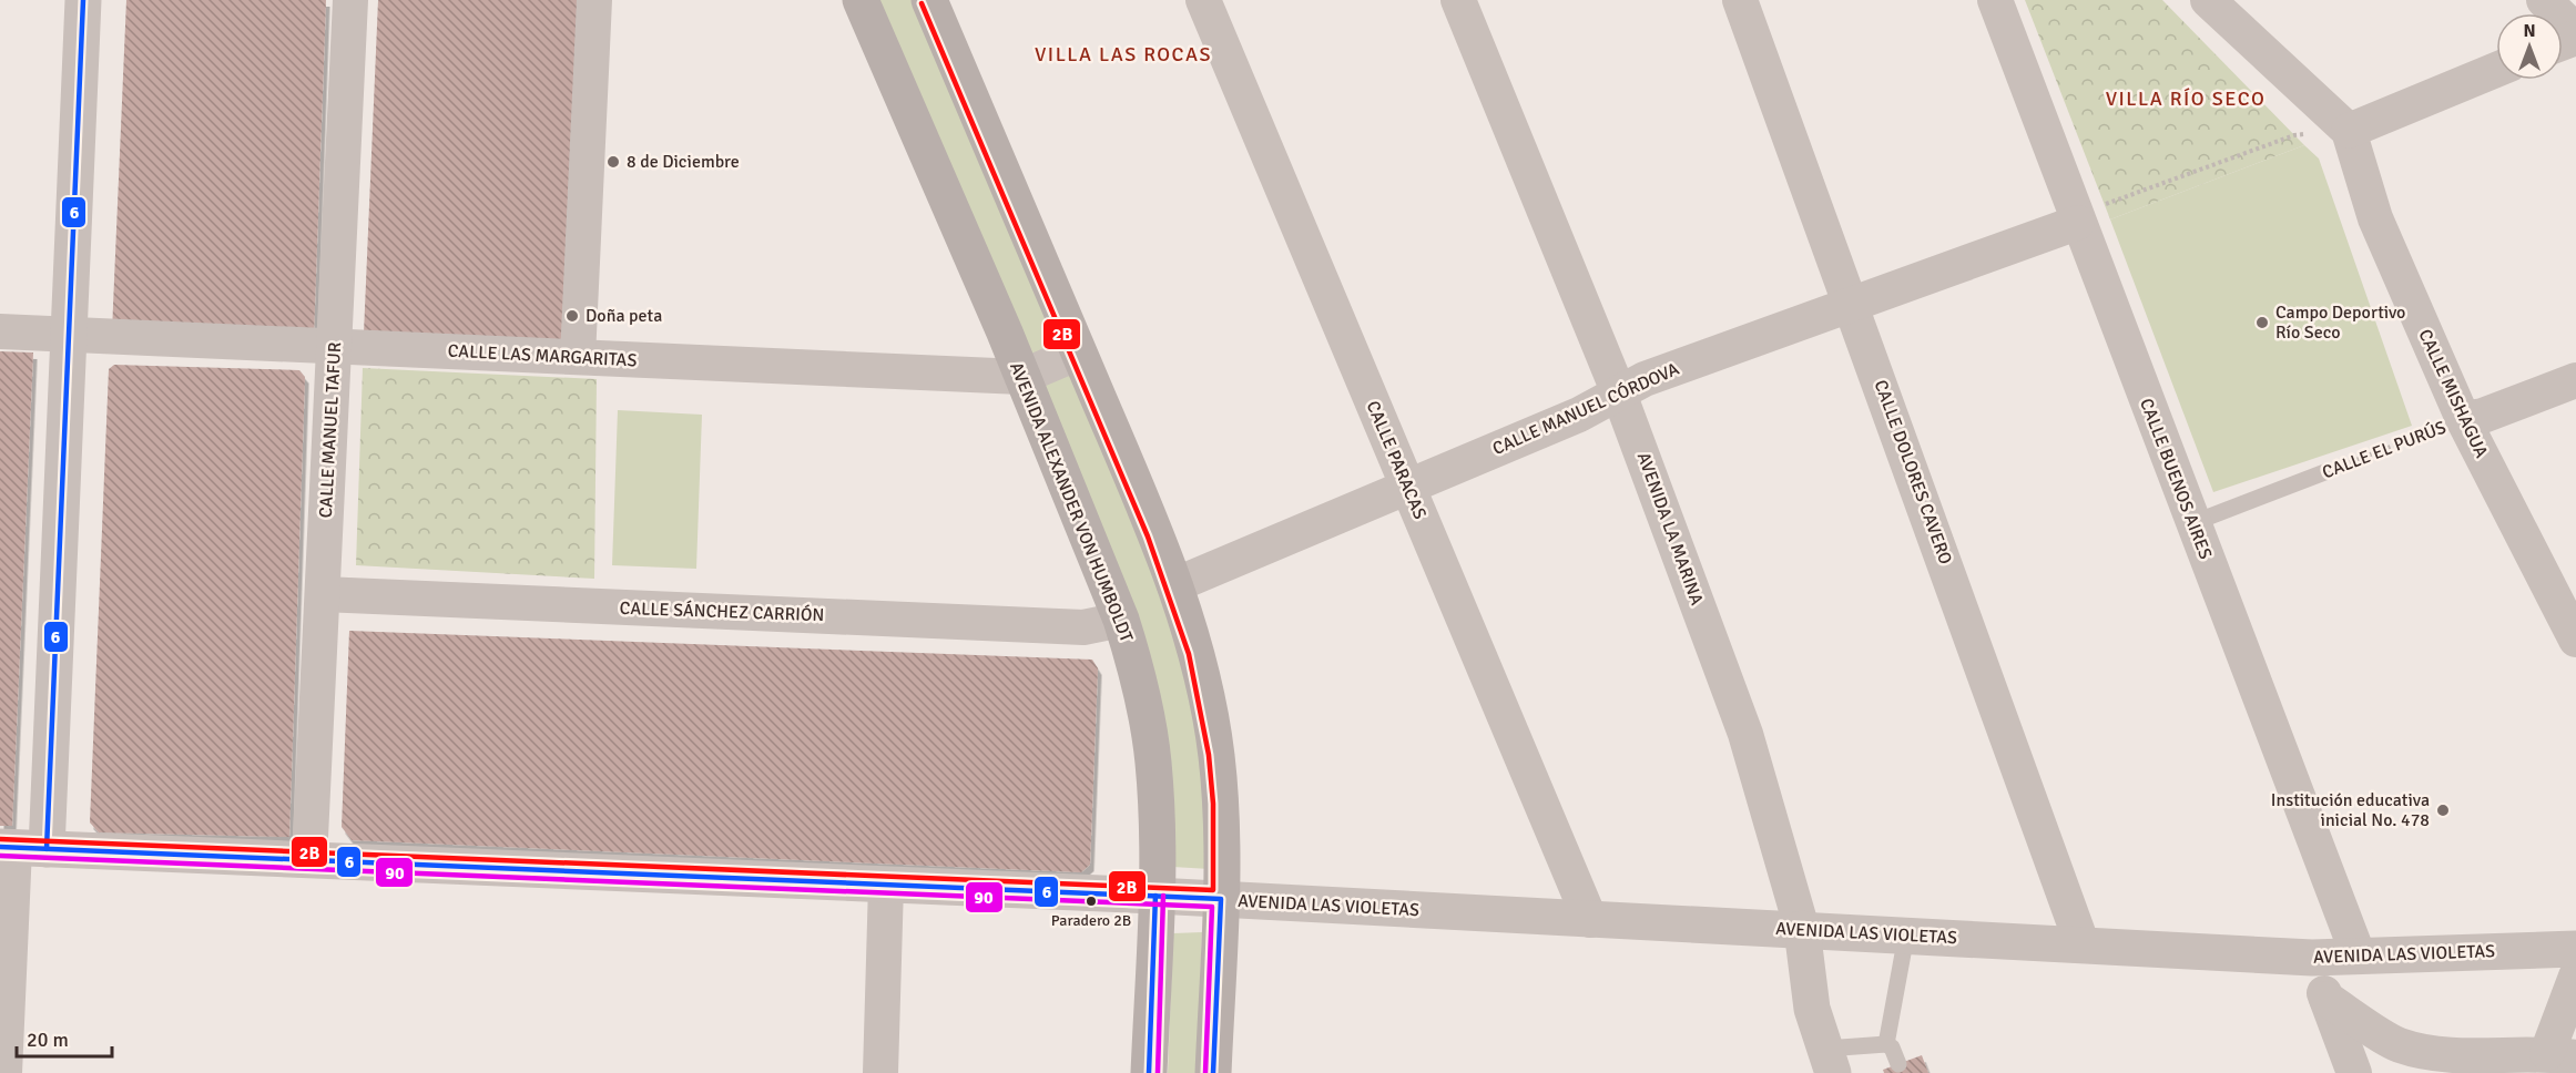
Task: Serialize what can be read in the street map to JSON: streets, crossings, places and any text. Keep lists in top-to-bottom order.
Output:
{
  "streets": {
    "main road": ["AVENIDA ALEXANDER VON HUMBOLDT"],
    "street": [
      "CALLE LAS MARGARITAS",
      "CALLE MISHAGUA",
      "CALLE MANUEL CÓRDOVA",
      "CALLE MANUEL TAFUR",
      "CALLE EL PURÚS",
      "CALLE PARACAS",
      "CALLE DOLORES CAVERO",
      "CALLE BUENOS AIRES",
      "AVENIDA LA MARINA",
      "CALLE SÁNCHEZ CARRIÓN",
      "AVENIDA LAS VIOLETAS"
    ]
  },
  "crossings": [
    ["CALLE LAS MARGARITAS", "CALLE MANUEL TAFUR"],
    ["CALLE LAS MARGARITAS", "AVENIDA ALEXANDER VON HUMBOLDT"],
    ["CALLE MISHAGUA", "CALLE EL PURÚS"],
    ["CALLE MANUEL CÓRDOVA", "CALLE PARACAS"],
    ["CALLE MANUEL CÓRDOVA", "CALLE DOLORES CAVERO"],
    ["CALLE MANUEL CÓRDOVA", "CALLE BUENOS AIRES"],
    ["CALLE MANUEL CÓRDOVA", "AVENIDA LA MARINA"],
    ["CALLE MANUEL TAFUR", "CALLE SÁNCHEZ CARRIÓN"],
    ["CALLE MANUEL TAFUR", "AVENIDA LAS VIOLETAS"],
    ["CALLE EL PURÚS", "CALLE BUENOS AIRES"],
    ["CALLE PARACAS", "AVENIDA LAS VIOLETAS"],
    ["CALLE DOLORES CAVERO", "AVENIDA LAS VIOLETAS"],
    ["CALLE BUENOS AIRES", "AVENIDA LAS VIOLETAS"],
    ["AVENIDA ALEXANDER VON HUMBOLDT", "CALLE SÁNCHEZ CARRIÓN"],
    ["AVENIDA ALEXANDER VON HUMBOLDT", "AVENIDA LAS VIOLETAS"],
    ["AVENIDA LA MARINA", "AVENIDA LAS VIOLETAS"]
  ],
  "districts": ["VILLA LAS ROCAS", "VILLA RÍO SECO"],
  "places": [
    "8 de Diciembre",
    "Doña peta",
    "Campo Deportivo Río Seco",
    "Institución educativa inicial No. 478",
    "Paradero 2B"
  ],
  "lines": ["transit line 6", "transit line 2B", "transit line 90"],
  "scale_bar": "20 m",
  "north": "top"
}
